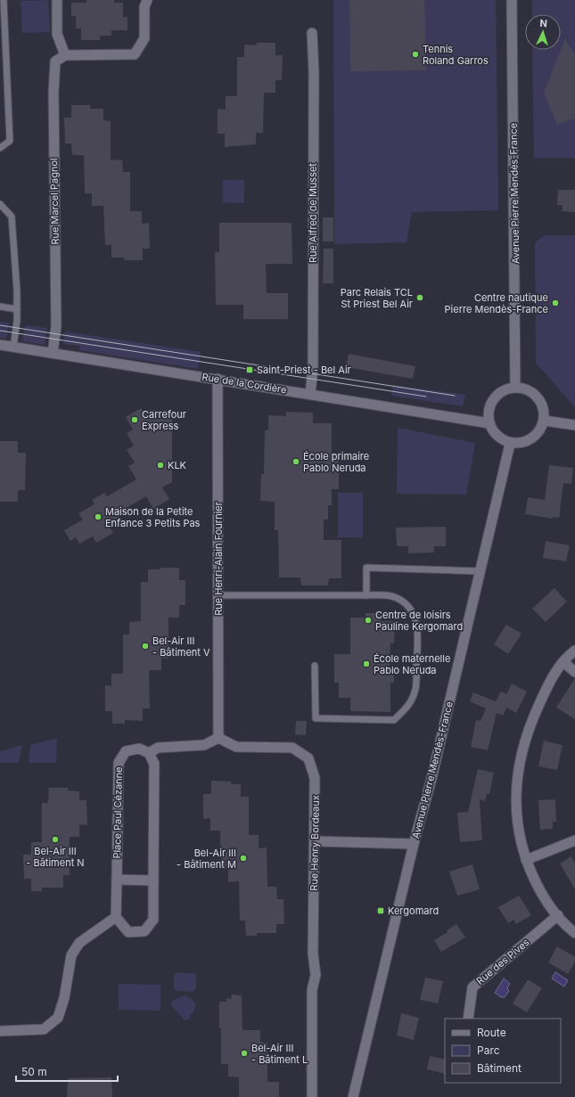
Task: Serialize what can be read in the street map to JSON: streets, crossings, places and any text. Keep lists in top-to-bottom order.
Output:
{
  "streets": {
    "street": [
      "Avenue Pierre Mendès-France",
      "Rue Marcel Pagnol",
      "Rue Alfred de Musset",
      "Rue de la Cordière",
      "Rue Henri-Alain Fournier",
      "Place Paul Cézanne",
      "Rue Henry Bordeaux",
      "Rue des Pives"
    ]
  },
  "crossings": [
    ["Avenue Pierre Mendès-France", "Rue de la Cordière"],
    ["Rue Marcel Pagnol", "Rue de la Cordière"],
    ["Rue Alfred de Musset", "Rue de la Cordière"],
    ["Rue de la Cordière", "Rue Henri-Alain Fournier"],
    ["Rue Henri-Alain Fournier", "Rue Henry Bordeaux"]
  ],
  "places": {
    "other": [
      "Tennis Roland Garros",
      "Parc Relais TCL St Priest Bel Air",
      "Centre nautique Pierre Mendès-France",
      "Carrefour Express",
      "École primaire Pablo Neruda",
      "KLK",
      "Maison de la Petite Enfance 3 Petits Pas",
      "Centre de loisirs Pauline Kergomard",
      "Bel-Air III - Bâtiment V",
      "École maternelle Pablo Neruda",
      "Bel-Air III - Bâtiment N",
      "Bel-Air III - Bâtiment M",
      "Bel-Air III - Bâtiment L"
    ],
    "transit": ["Saint-Priest - Bel Air", "Kergomard"]
  },
  "legend": ["Route", "Parc", "Bâtiment"],
  "scale_bar": "50 m",
  "north": "top"
}
